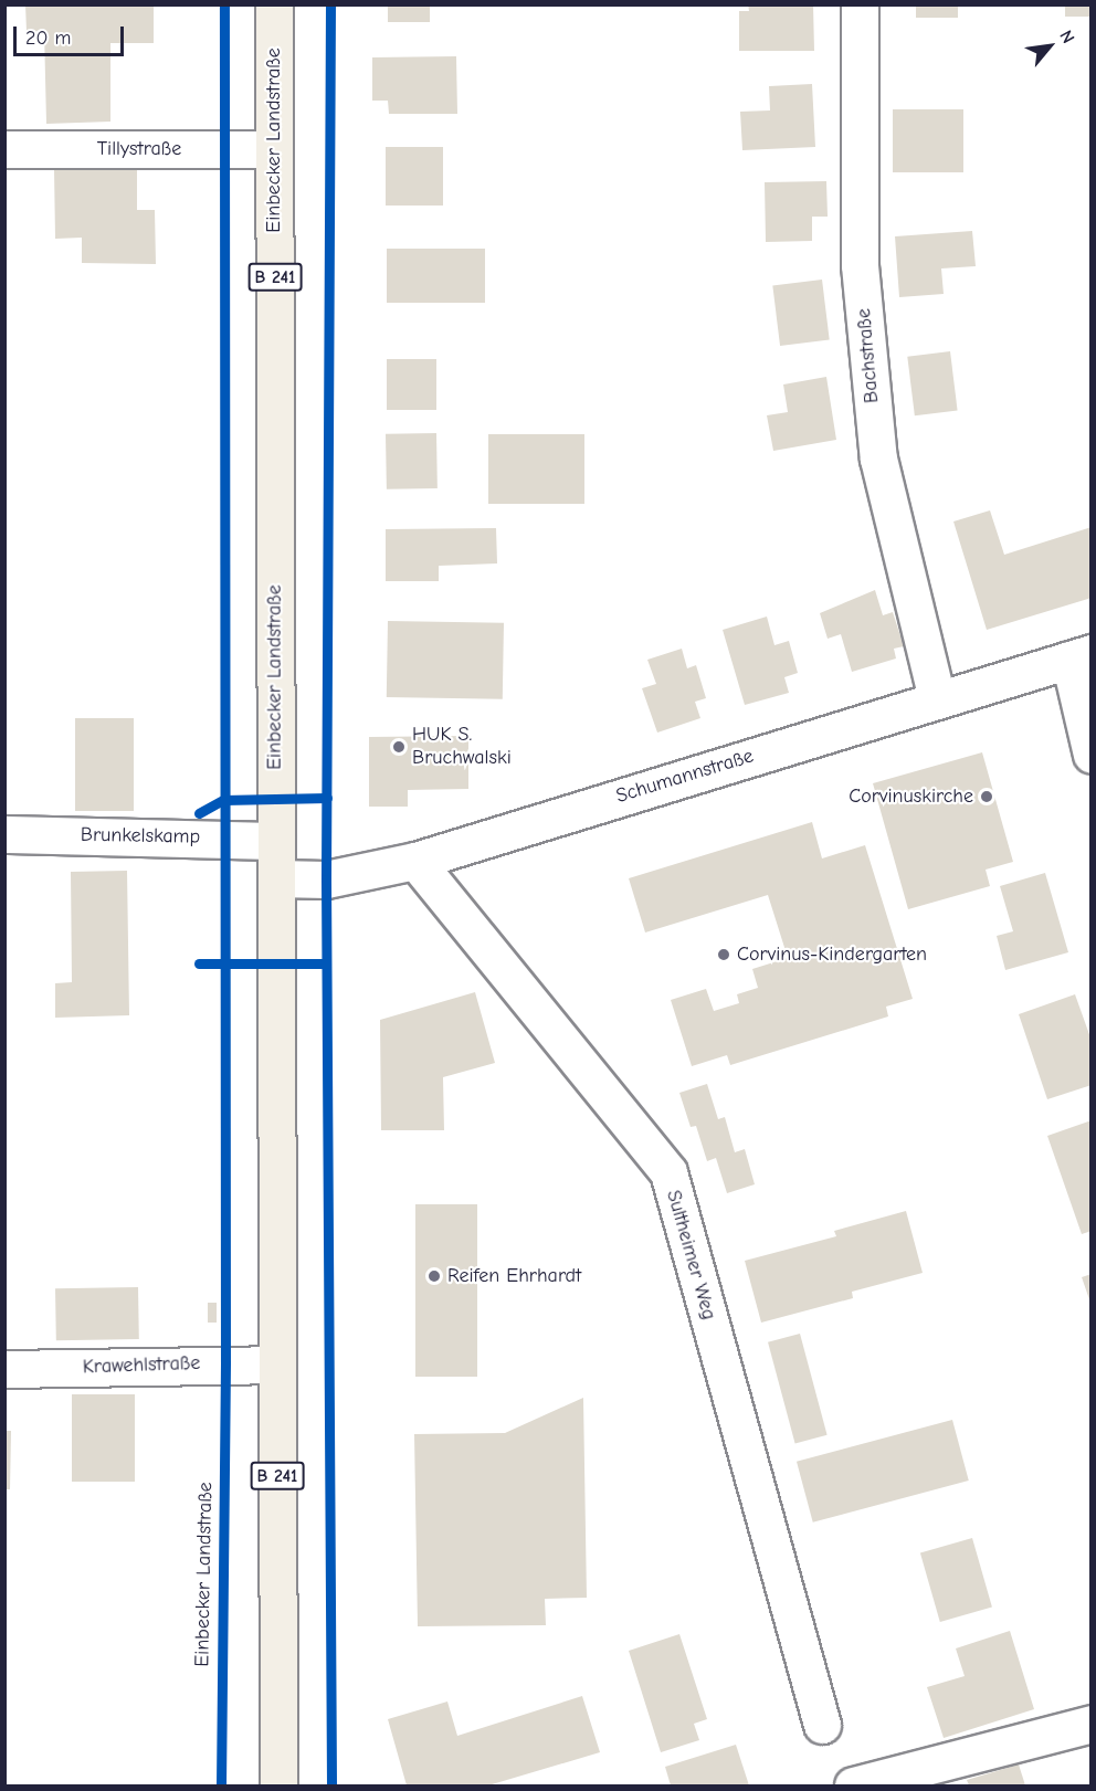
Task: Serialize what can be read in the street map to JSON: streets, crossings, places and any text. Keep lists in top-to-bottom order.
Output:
{
  "streets": {
    "main road": ["Einbecker Landstraße", "B 241"],
    "street": [
      "Tillystraße",
      "Bachstraße",
      "Schumannstraße",
      "Brunkelskamp",
      "Sultheimer Weg",
      "Krawehlstraße"
    ]
  },
  "crossings": [
    ["Einbecker Landstraße", "Tillystraße"],
    ["Einbecker Landstraße", "Schumannstraße"],
    ["Einbecker Landstraße", "Brunkelskamp"],
    ["Einbecker Landstraße", "Krawehlstraße"],
    ["Bachstraße", "Schumannstraße"],
    ["Schumannstraße", "Sultheimer Weg"]
  ],
  "places": [
    "HUK S. Bruchwalski",
    "Corvinuskirche",
    "Corvinus-Kindergarten",
    "Reifen Ehrhardt"
  ],
  "scale_bar": "20 m",
  "north": "top right"
}
